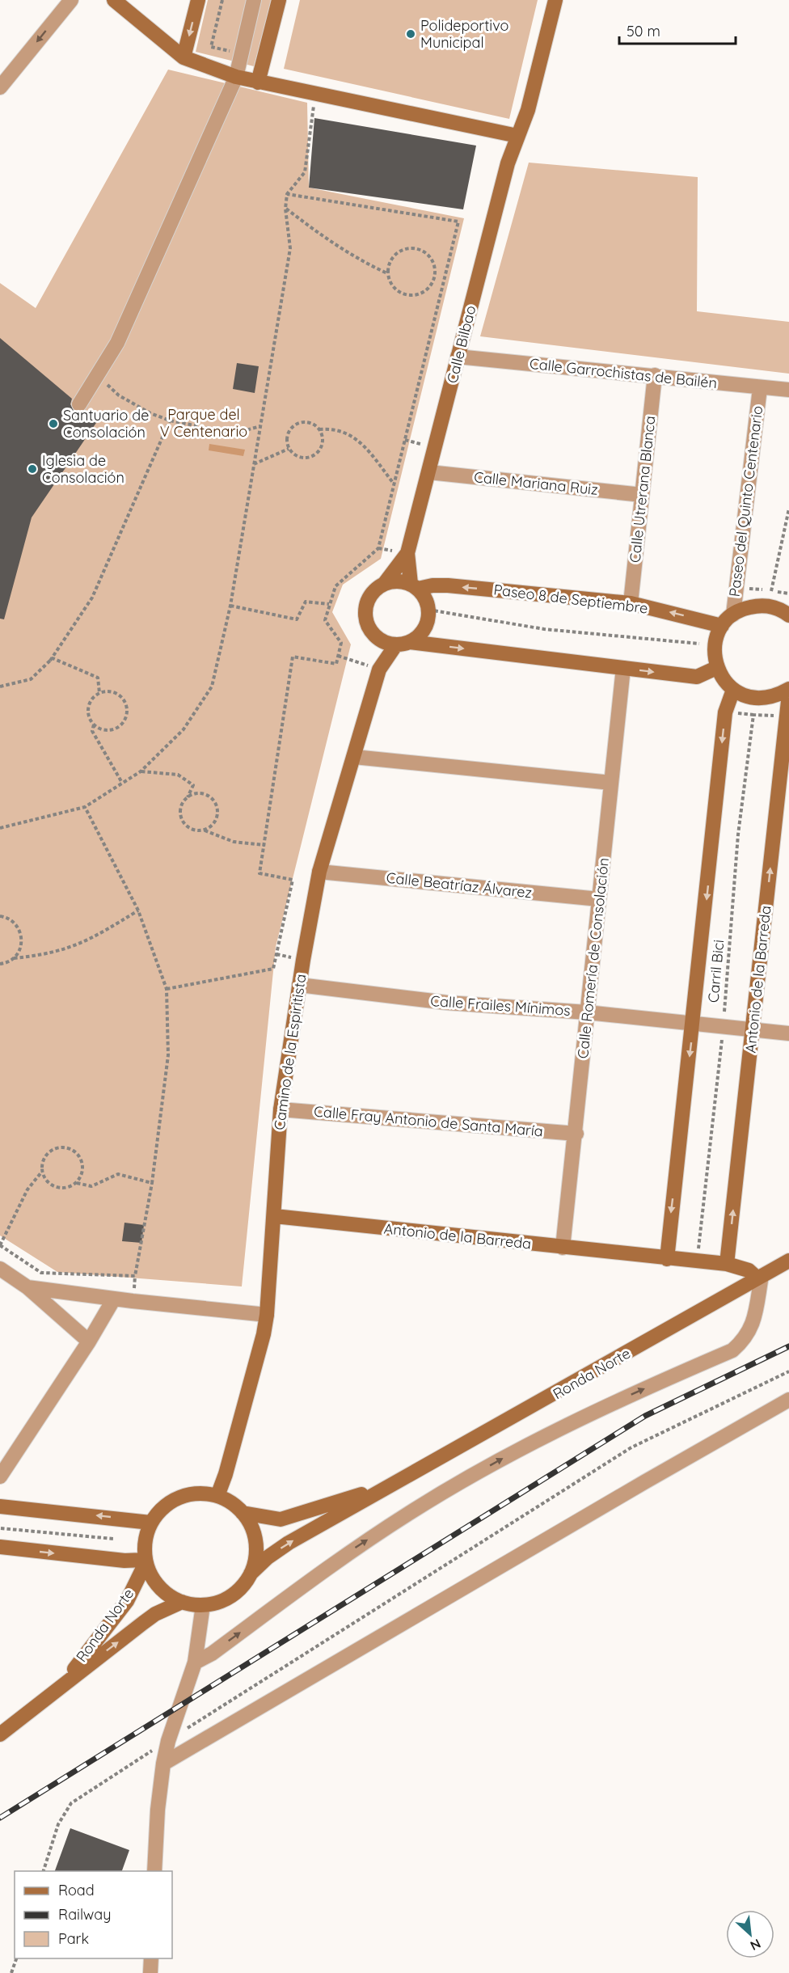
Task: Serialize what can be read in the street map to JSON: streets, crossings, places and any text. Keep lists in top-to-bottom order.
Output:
{
  "streets": {
    "street": [
      "Calle Bilbao",
      "Calle Garrochistas de Bailén",
      "Calle Mariana Ruiz",
      "Calle Utrerana Blanca",
      "Paseo del Quinto Centenario",
      "Paseo 8 de Septiembre",
      "Calle Beatríaz Álvarez",
      "Calle Romería de Consolación",
      "Antonio de la Barreda",
      "Calle Frailes Mínimos",
      "Camino de la Espiritista",
      "Calle Fray Antonio de Santa María",
      "Ronda Norte"
    ],
    "path": ["Carril Bici"]
  },
  "crossings": [
    ["Calle Bilbao", "Calle Garrochistas de Bailén"],
    ["Calle Bilbao", "Calle Mariana Ruiz"],
    ["Calle Bilbao", "Paseo 8 de Septiembre"],
    ["Calle Bilbao", "Camino de la Espiritista"],
    ["Calle Garrochistas de Bailén", "Calle Utrerana Blanca"],
    ["Calle Garrochistas de Bailén", "Paseo del Quinto Centenario"],
    ["Calle Mariana Ruiz", "Calle Utrerana Blanca"],
    ["Calle Utrerana Blanca", "Paseo 8 de Septiembre"],
    ["Paseo 8 de Septiembre", "Camino de la Espiritista"],
    ["Calle Beatríaz Álvarez", "Calle Romería de Consolación"],
    ["Calle Beatríaz Álvarez", "Camino de la Espiritista"],
    ["Calle Romería de Consolación", "Antonio de la Barreda"],
    ["Calle Romería de Consolación", "Calle Frailes Mínimos"],
    ["Calle Romería de Consolación", "Calle Fray Antonio de Santa María"],
    ["Carril Bici", "Antonio de la Barreda"],
    ["Carril Bici", "Calle Frailes Mínimos"],
    ["Antonio de la Barreda", "Calle Frailes Mínimos"],
    ["Antonio de la Barreda", "Camino de la Espiritista"],
    ["Antonio de la Barreda", "Ronda Norte"],
    ["Calle Frailes Mínimos", "Camino de la Espiritista"],
    ["Camino de la Espiritista", "Calle Fray Antonio de Santa María"],
    ["Camino de la Espiritista", "Ronda Norte"]
  ],
  "parks": ["Parque del V Centenario"],
  "places": ["Polideportivo Municipal", "Santuario de Consolación", "Iglesia de Consolación"],
  "legend": ["Road", "Railway", "Park"],
  "scale_bar": "50 m",
  "north": "bottom right"
}
